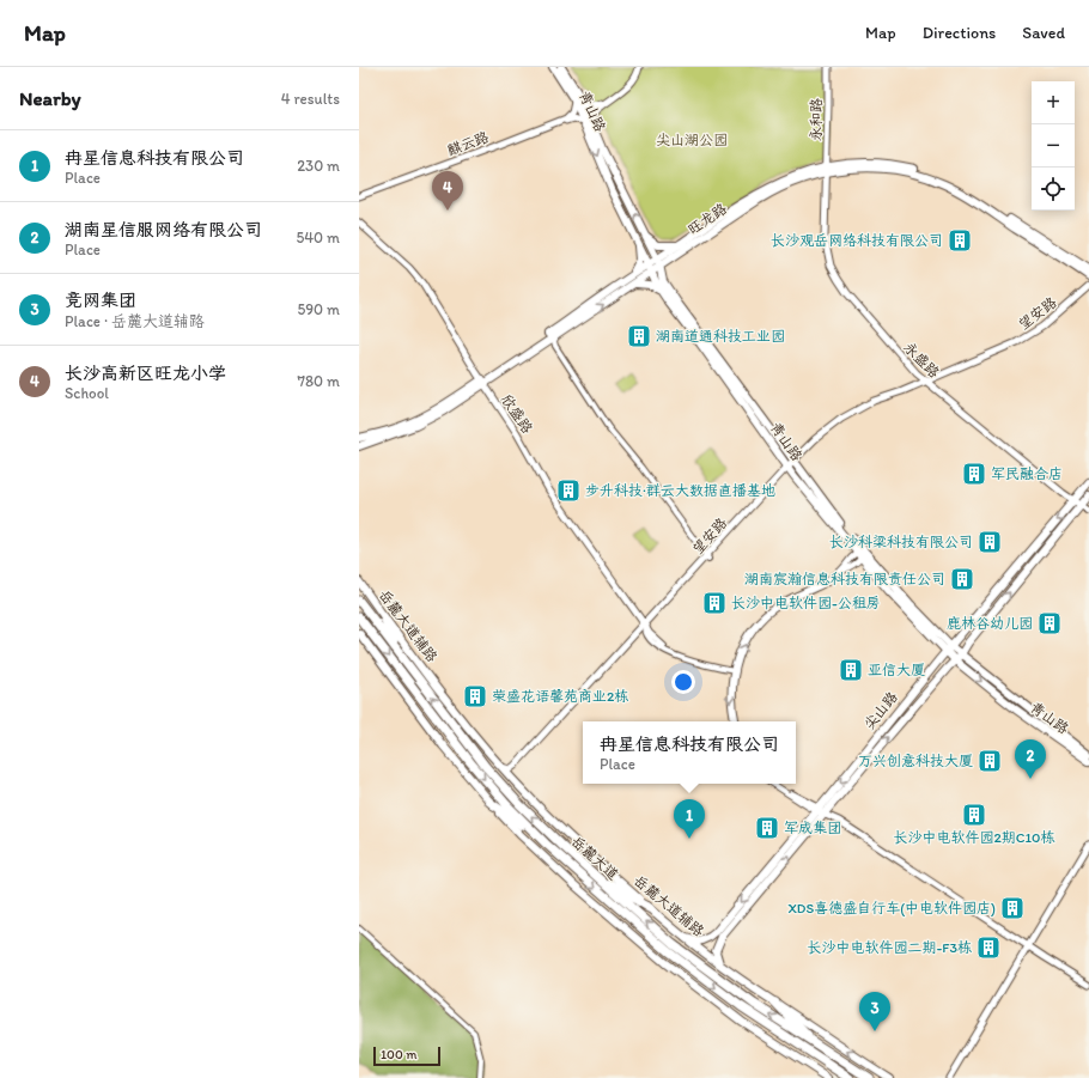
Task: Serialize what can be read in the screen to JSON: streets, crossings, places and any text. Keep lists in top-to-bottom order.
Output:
{
  "streets": {
    "highway": ["岳麓大道"],
    "main road": [
      "青山路",
      "旺龙路",
      "岳麓大道辅路",
      "尖山路"
    ],
    "street": [
      "永和路",
      "麒云路",
      "望安路",
      "永盛路",
      "欣盛路"
    ]
  },
  "crossings": [
    ["青山路", "麒云路"],
    ["青山路", "旺龙路"],
    ["青山路", "望安路"],
    ["青山路", "尖山路"],
    ["永和路", "旺龙路"],
    ["永和路", "永盛路"],
    ["旺龙路", "永盛路"],
    ["旺龙路", "欣盛路"],
    ["望安路", "永盛路"],
    ["望安路", "欣盛路"],
    ["望安路", "岳麓大道辅路"],
    ["永盛路", "尖山路"],
    ["岳麓大道辅路", "尖山路"]
  ],
  "parks": ["尖山湖公园"],
  "places": {
    "building": [
      "长沙观岳网络科技有限公司",
      "湖南道通科技工业园",
      "军民融合店",
      "步升科技·群云大数据直播基地",
      "长沙科梁科技有限公司",
      "湖南宸瀚信息科技有限责任公司",
      "长沙中电软件园-公租房",
      "鹿林谷幼儿园",
      "亚信大厦",
      "荣盛花语馨苑商业2栋",
      "万兴创意科技大厦",
      "长沙中电软件园2期C10栋",
      "军成集团",
      "XDS喜德盛自行车(中电软件园店)",
      "长沙中电软件园二期-F3栋"
    ]
  },
  "scale_bar": "100 m",
  "page": {
    "header": "Map",
    "nav": ["Map", "Directions", "Saved"],
    "heading": ["Nearby", "4 results"],
    "map_buttons": ["+", "−"],
    "list": [
      {
        "mark": "1",
        "name": "冉星信息科技有限公司",
        "note": "Place",
        "value": "230 m"
      },
      {
        "mark": "2",
        "name": "湖南星信服网络有限公司",
        "note": "Place",
        "value": "540 m"
      },
      {
        "mark": "3",
        "name": "竞网集团",
        "note": "Place · 岳麓大道辅路",
        "value": "590 m"
      },
      {
        "mark": "4",
        "name": "长沙高新区旺龙小学",
        "note": "School",
        "value": "780 m"
      }
    ],
    "pins": [
      "4",
      "2",
      "1",
      "3"
    ],
    "popup": ["冉星信息科技有限公司", "Place"],
    "scale": "100 m"
  }
}
